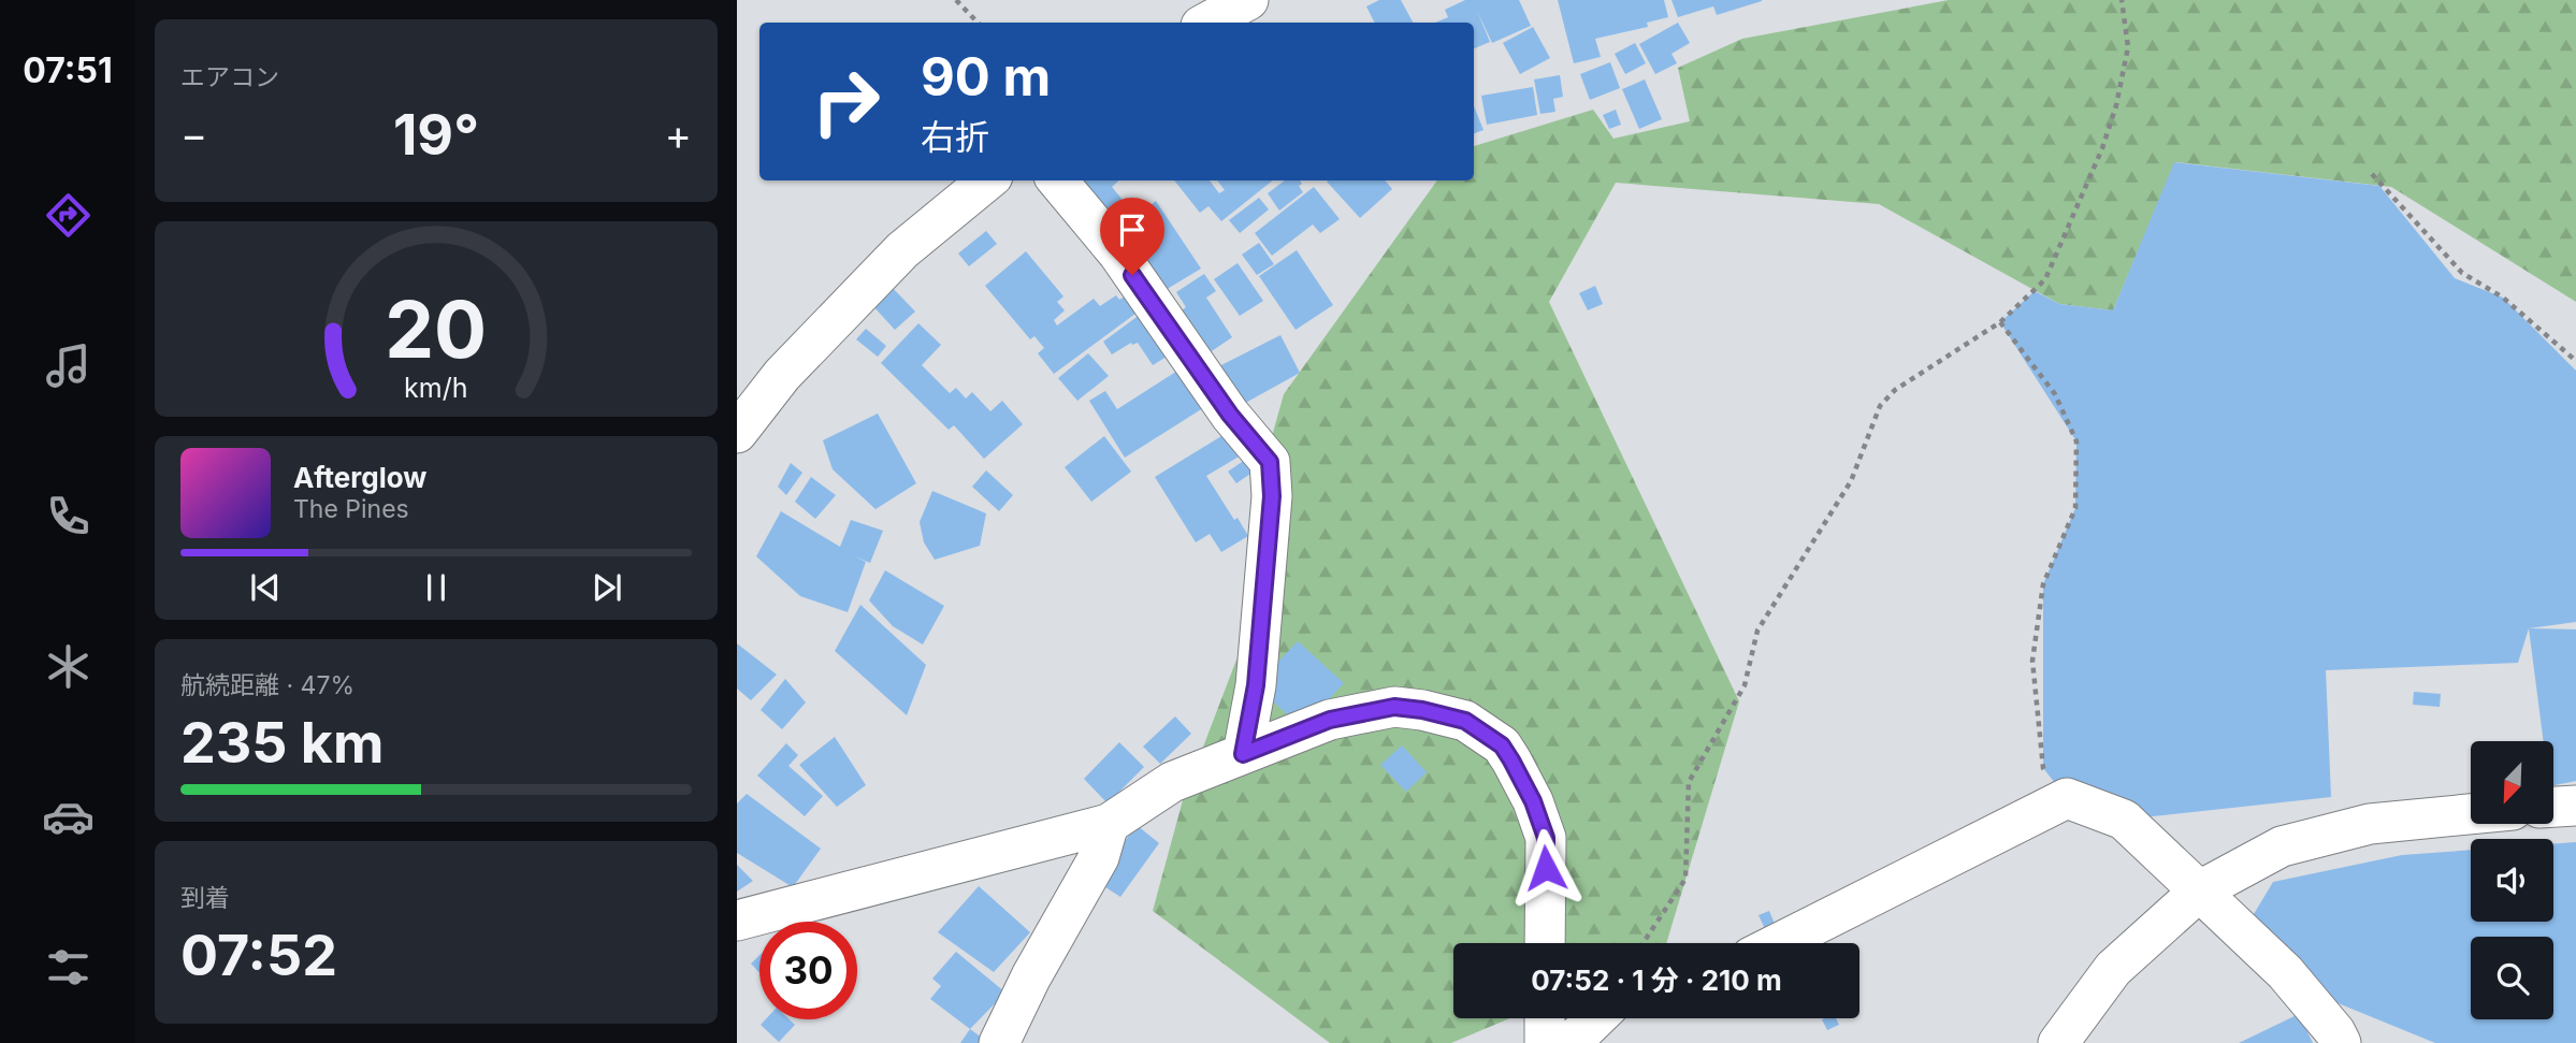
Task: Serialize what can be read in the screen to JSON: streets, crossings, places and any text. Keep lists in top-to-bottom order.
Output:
{
  "north": "bottom left",
  "page": {
    "tabs": "07:51",
    "tile": [
      "エアコン",
      ["航続距離 · 47%", "235 km"],
      ["到着", "07:52"]
    ],
    "turn": ["90 m", "右折"],
    "heat": ["−", "19°", "+"],
    "song": ["Afterglow", "The Pines"],
    "limit": "30",
    "trip": "07:52 · 1 分 · 210 m",
    "gauge": ["20", "km/h"]
  }
}
